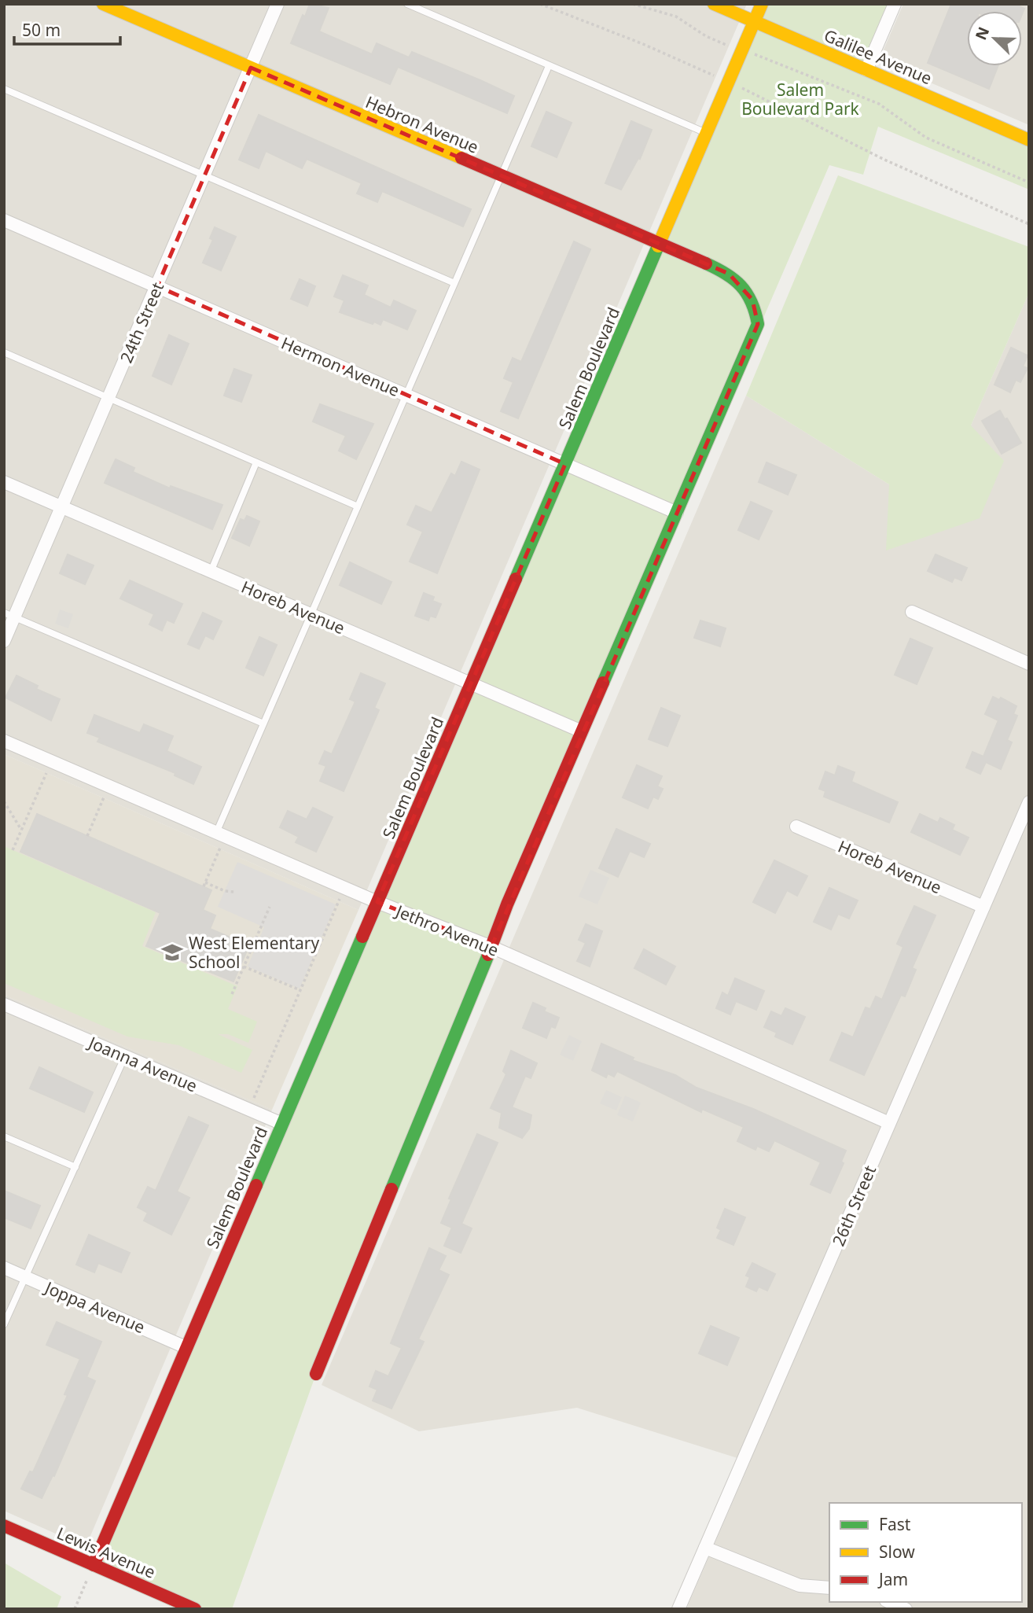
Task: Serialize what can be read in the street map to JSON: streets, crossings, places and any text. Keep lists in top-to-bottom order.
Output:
{
  "streets": {
    "street": [
      "Galilee Avenue",
      "Hebron Avenue",
      "24th Street",
      "Hermon Avenue",
      "Salem Boulevard",
      "Horeb Avenue",
      "Jethro Avenue",
      "Joanna Avenue",
      "26th Street",
      "Joppa Avenue",
      "Lewis Avenue"
    ]
  },
  "crossings": [
    ["Galilee Avenue", "Salem Boulevard"],
    ["Hebron Avenue", "24th Street"],
    ["Hebron Avenue", "Hermon Avenue"],
    ["Hebron Avenue", "Salem Boulevard"],
    ["24th Street", "Hermon Avenue"],
    ["24th Street", "Horeb Avenue"],
    ["Hermon Avenue", "Salem Boulevard"],
    ["Salem Boulevard", "Horeb Avenue"],
    ["Salem Boulevard", "Jethro Avenue"],
    ["Salem Boulevard", "Joanna Avenue"],
    ["Salem Boulevard", "Joppa Avenue"],
    ["Salem Boulevard", "Lewis Avenue"],
    ["Horeb Avenue", "26th Street"],
    ["Jethro Avenue", "26th Street"]
  ],
  "parks": ["Salem Boulevard Park"],
  "places": {
    "school or university": ["West Elementary School"]
  },
  "legend": ["Fast", "Slow", "Jam"],
  "scale_bar": "50 m",
  "north": "top left"
}
